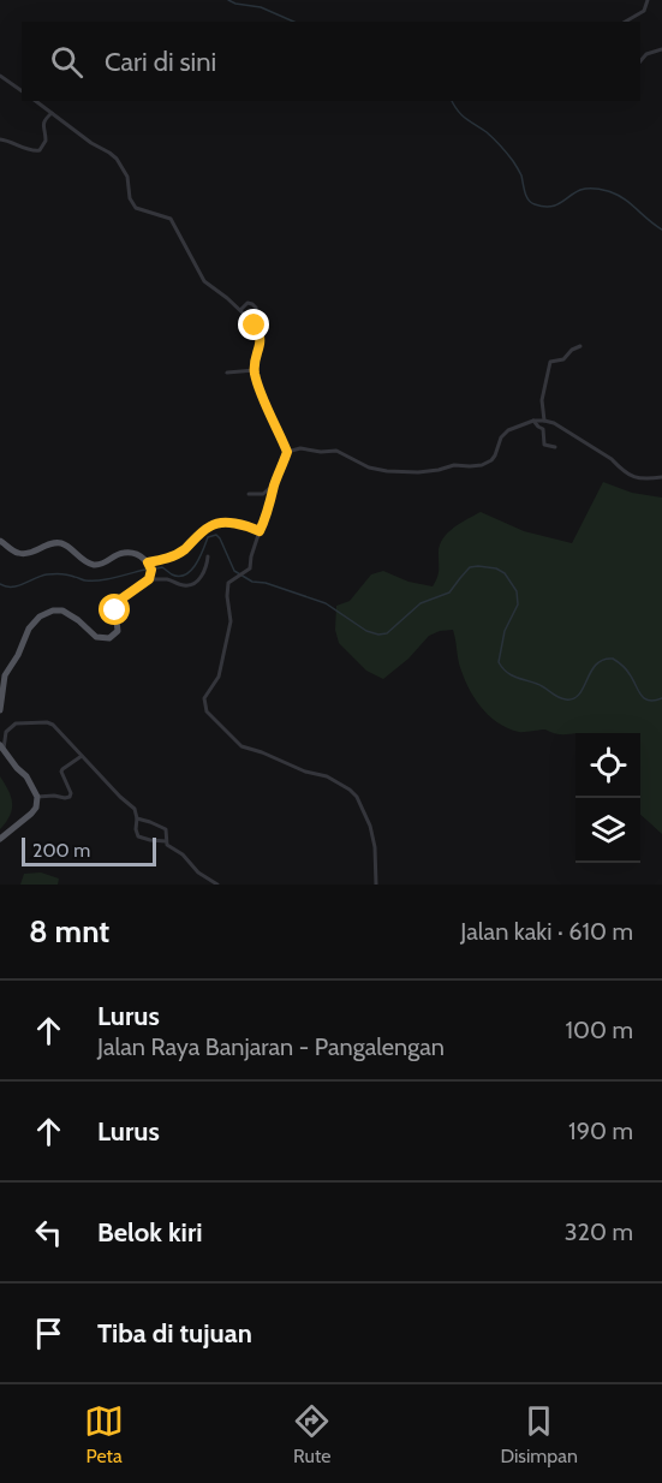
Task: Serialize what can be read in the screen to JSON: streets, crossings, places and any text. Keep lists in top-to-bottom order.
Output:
{
  "scale_bar": "200 m",
  "page": {
    "search": "Cari di sini",
    "scale": "200 m",
    "heading": ["8 mnt", "Jalan kaki · 610 m"],
    "list": [
      ["Lurus", "Jalan Raya Banjaran - Pangalengan", "100 m"],
      ["Lurus", "190 m"],
      ["Belok kiri", "320 m"],
      "Tiba di tujuan"
    ],
    "nav": ["Peta", "Rute", "Disimpan"]
  }
}
